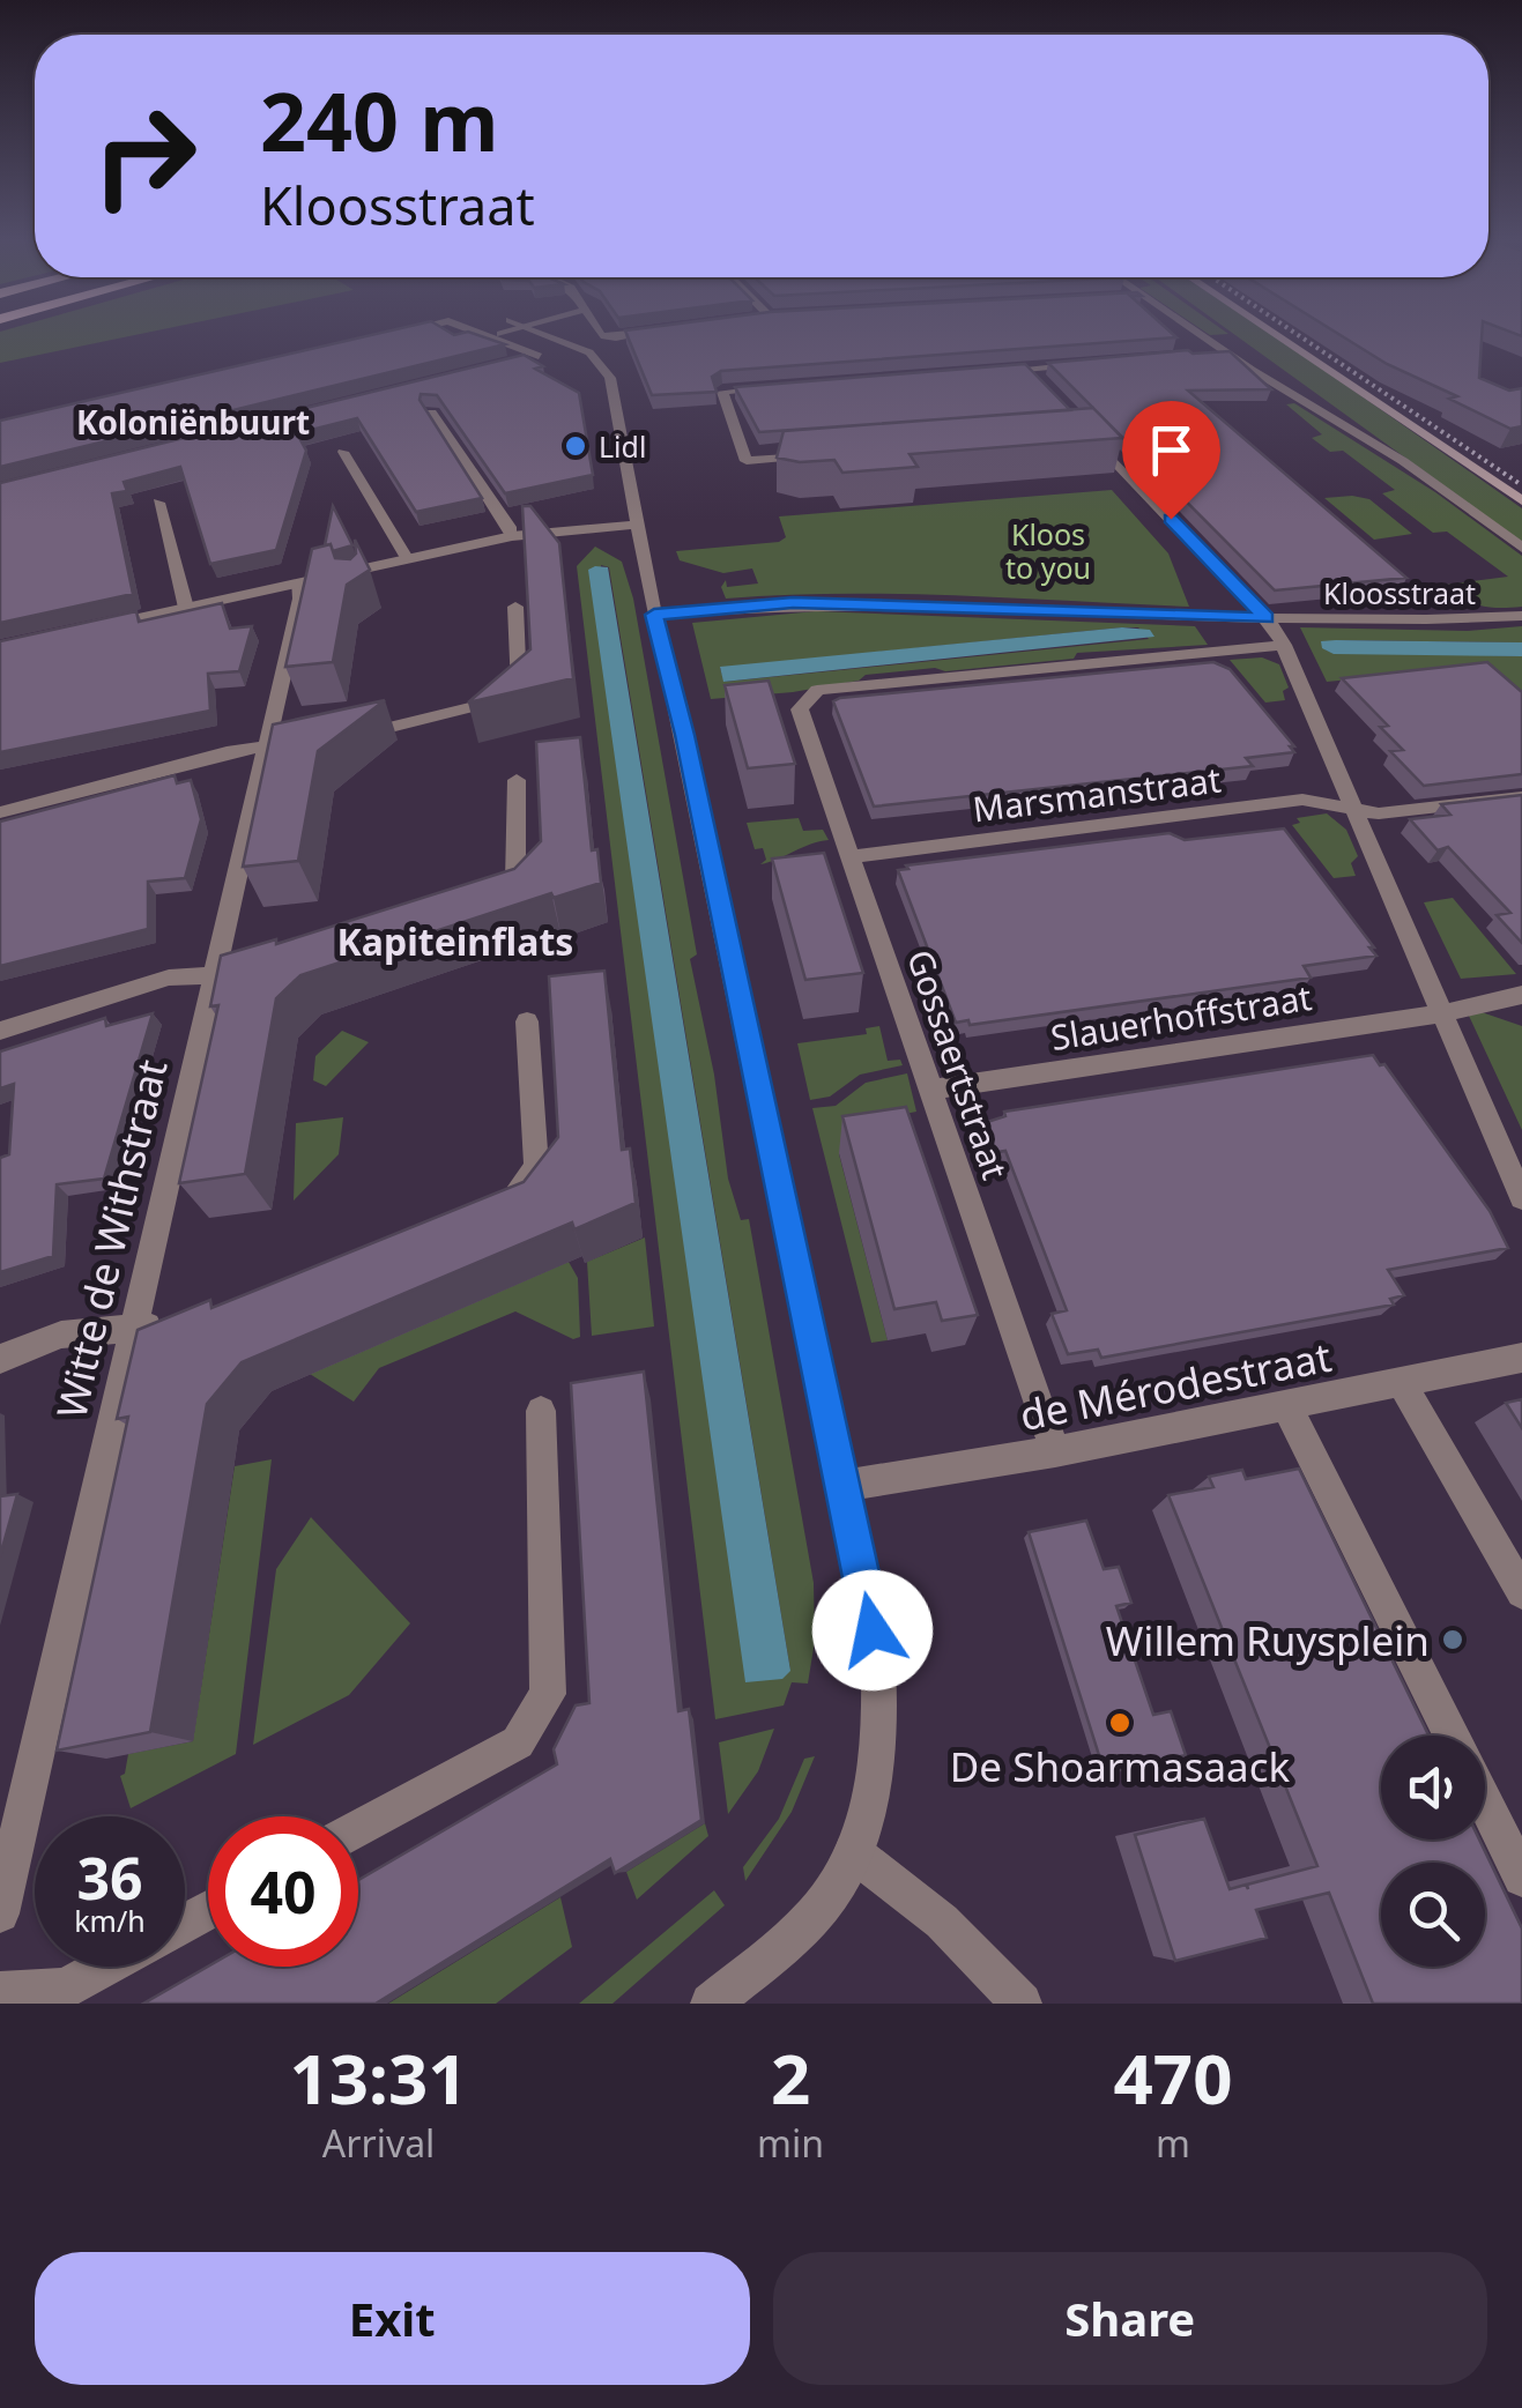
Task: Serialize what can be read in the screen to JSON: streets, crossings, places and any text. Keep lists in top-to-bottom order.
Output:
{
  "streets": {
    "street": [
      "Kloosstraat",
      "Marsmanstraat",
      "Slauerhoffstraat",
      "Gossaertstraat",
      "Witte de Withstraat",
      "de Mérodestraat"
    ]
  },
  "crossings": [
    ["Marsmanstraat", "Gossaertstraat"],
    ["Slauerhoffstraat", "Gossaertstraat"],
    ["Gossaertstraat", "de Mérodestraat"]
  ],
  "districts": ["Koloniënbuurt", "Kapiteinflats"],
  "parks": ["Kloos to you"],
  "places": ["Lidl", "Willem Ruysplein", "De Shoarmasaack"],
  "page": {
    "turn": ["240 m", "Kloosstraat"],
    "speed": "36 km/h",
    "limit": "40",
    "eta": [
      "13:31",
      "Arrival",
      "2",
      "min",
      "470",
      "m"
    ],
    "buttons": ["Exit", "Share"]
  }
}
